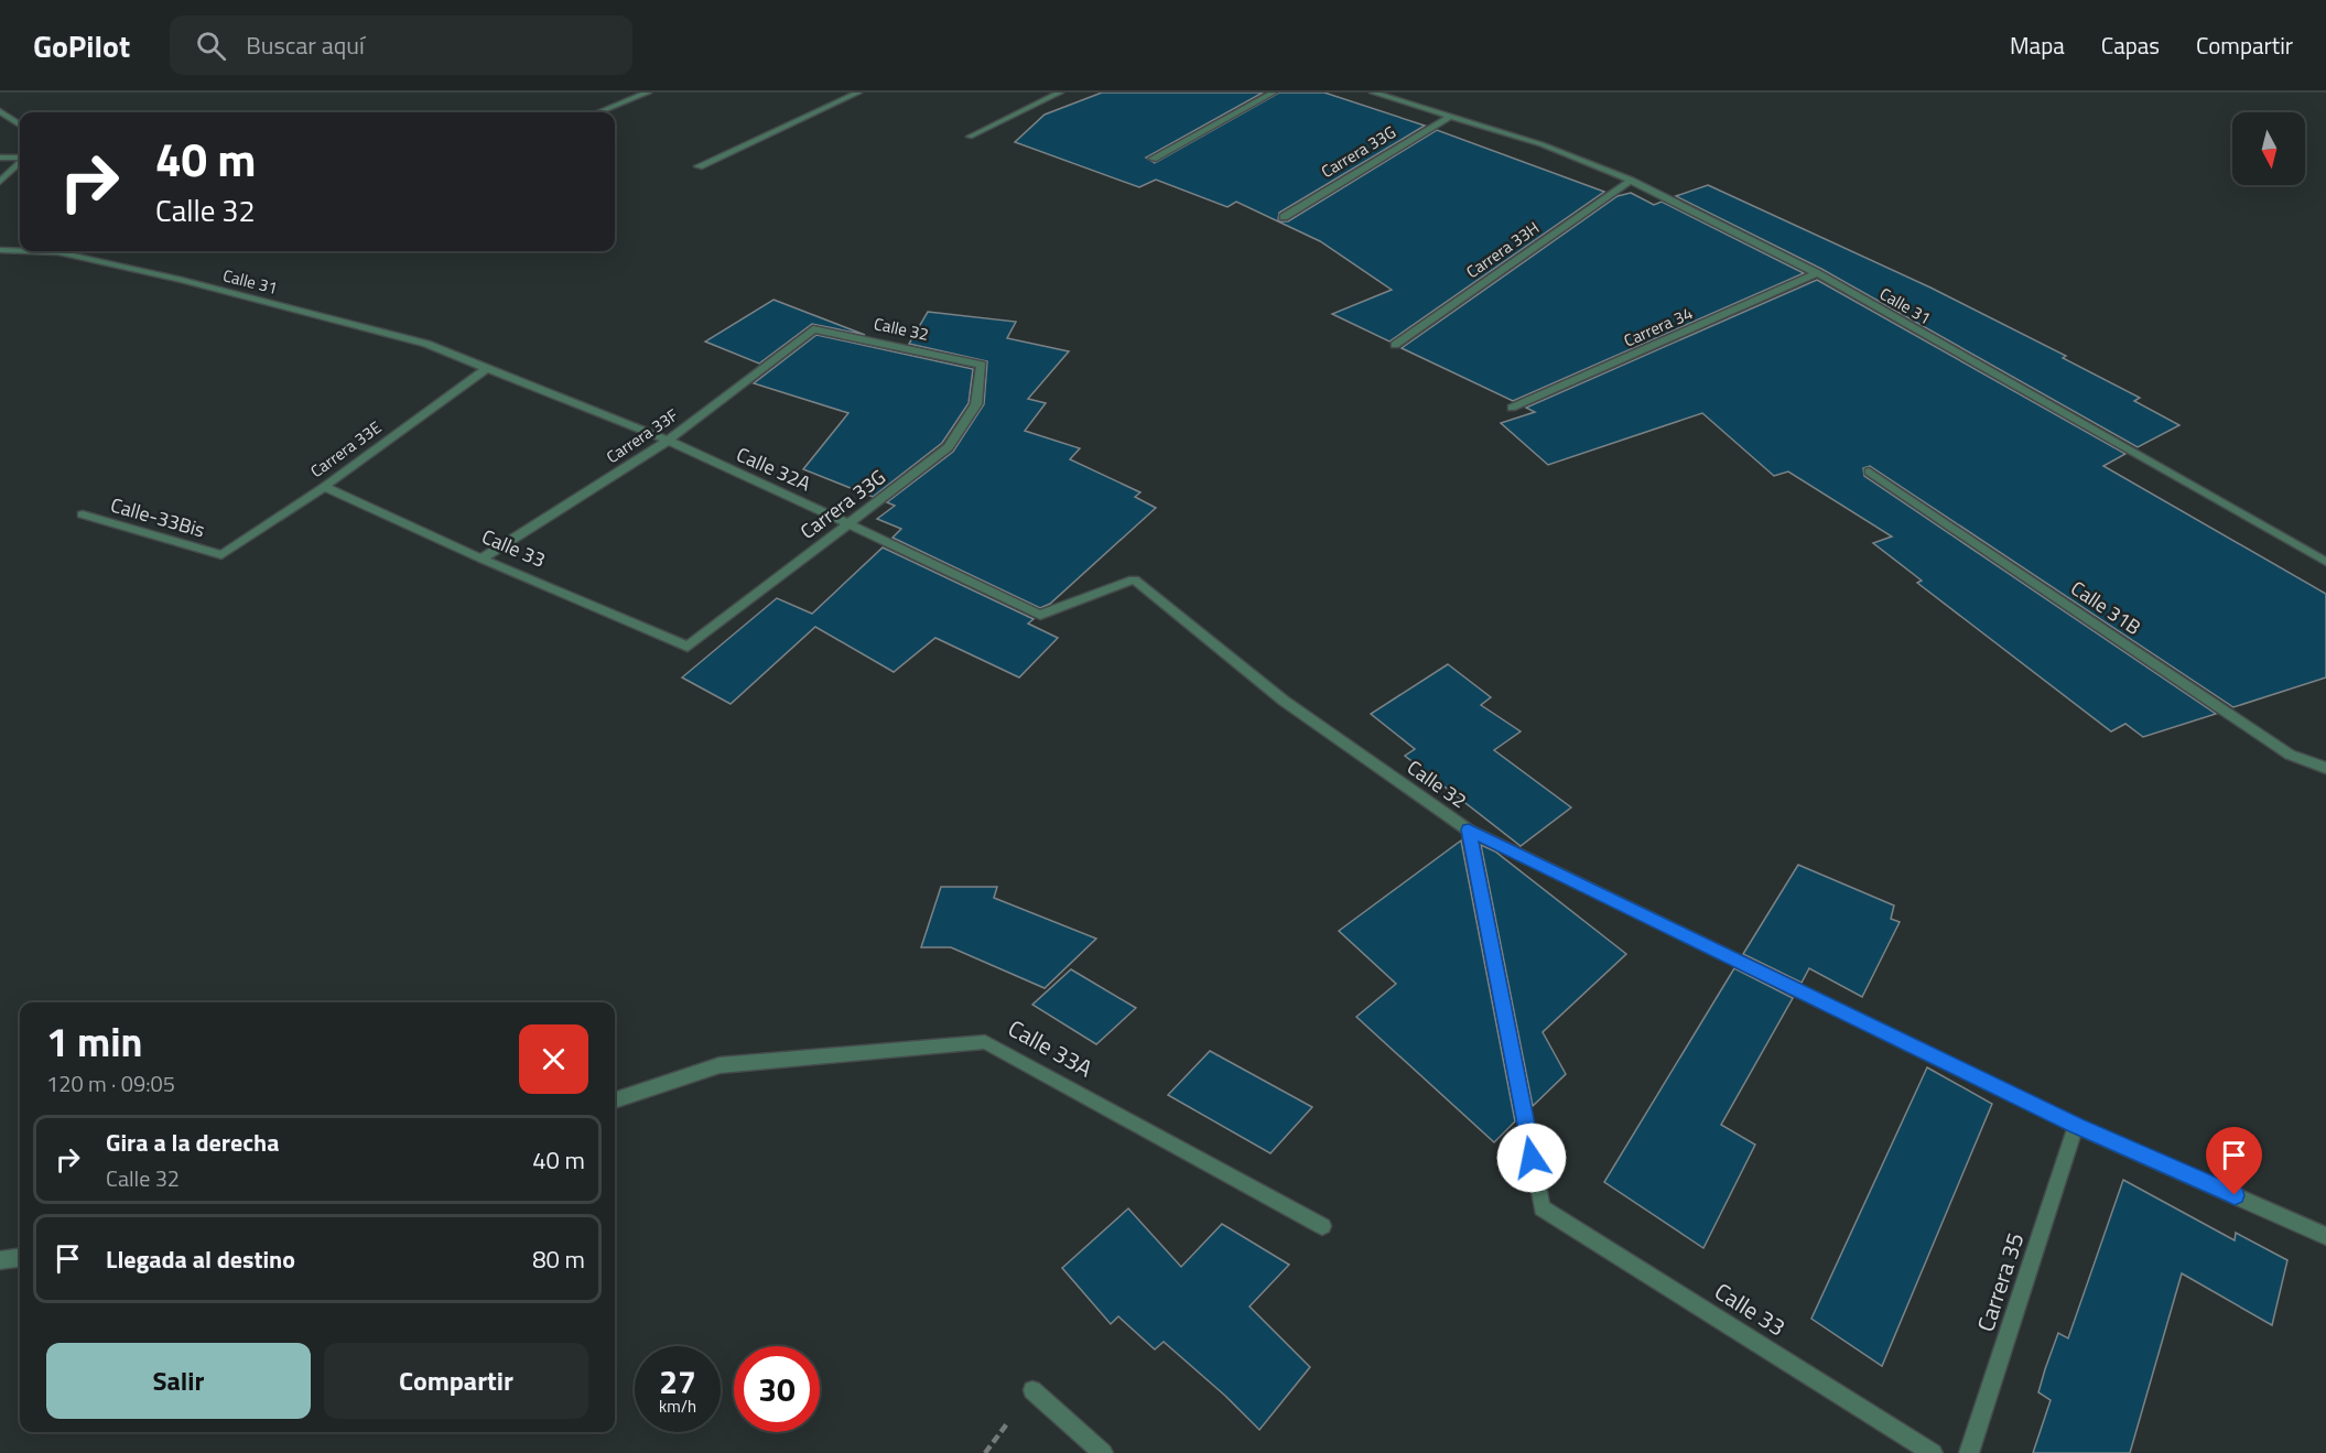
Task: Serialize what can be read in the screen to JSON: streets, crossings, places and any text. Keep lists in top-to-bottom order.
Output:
{
  "streets": {
    "street": [
      "Carrera 33G",
      "Carrera 33H",
      "Calle 31",
      "Carrera 34",
      "Calle 32",
      "Carrera 33F",
      "Carrera 33E",
      "Calle 32A",
      "Calle-33Bis",
      "Calle 33",
      "Calle 31B",
      "Calle 33A",
      "Carrera 35"
    ]
  },
  "crossings": [
    ["Carrera 33G", "Calle 31"],
    ["Carrera 33G", "Calle 32"],
    ["Carrera 33G", "Calle 32A"],
    ["Carrera 33G", "Calle 33"],
    ["Carrera 33H", "Calle 31"],
    ["Calle 31", "Carrera 34"],
    ["Calle 31", "Carrera 33E"],
    ["Calle 31", "Calle 32A"],
    ["Calle 32", "Carrera 33F"],
    ["Calle 32", "Calle 32A"],
    ["Calle 32", "Calle 33"],
    ["Calle 32", "Carrera 35"],
    ["Carrera 33F", "Calle 32A"],
    ["Carrera 33F", "Calle 33"],
    ["Carrera 33E", "Calle 32A"],
    ["Carrera 33E", "Calle-33Bis"],
    ["Carrera 33E", "Calle 33"]
  ],
  "north": "bottom",
  "page": {
    "header": "GoPilot",
    "search": "Buscar aquí",
    "nav": ["Mapa", "Capas", "Compartir"],
    "turn": ["40 m", "Calle 32"],
    "heading": ["1 min", "120 m · 09:05"],
    "list": [
      {
        "name": "Gira a la derecha",
        "note": "Calle 32",
        "value": "40 m"
      },
      {
        "name": "Llegada al destino",
        "value": "80 m"
      }
    ],
    "buttons": ["Salir", "Compartir"],
    "speed": "27 km/h",
    "limit": "30"
  }
}
